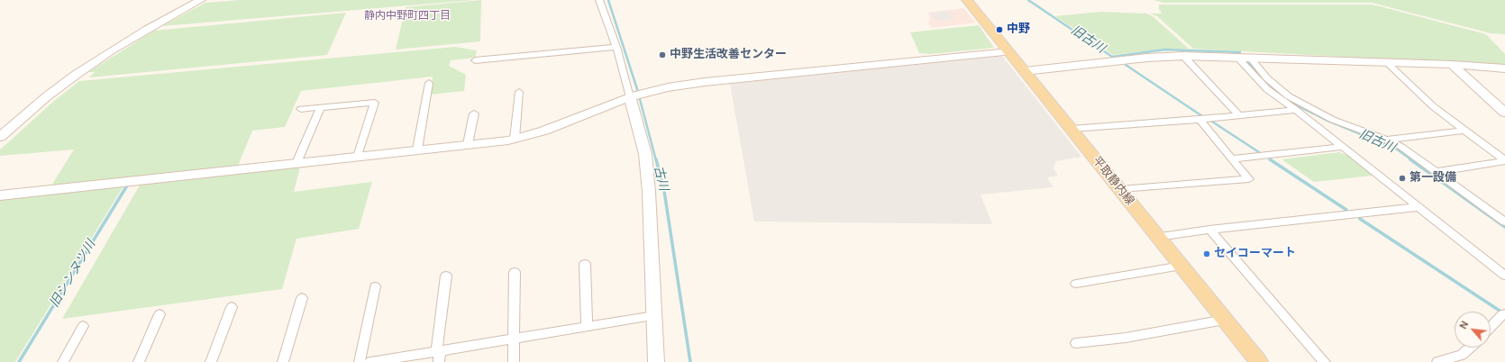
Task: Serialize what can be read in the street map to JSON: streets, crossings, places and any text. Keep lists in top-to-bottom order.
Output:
{
  "streets": {
    "main road": ["平取静内線"]
  },
  "districts": ["静内中野町四丁目"],
  "water": ["旧古川", "古川", "旧シンヌツ川"],
  "places": [
    "中野",
    "中野生活改善センター",
    "第一設備",
    "セイコーマート"
  ],
  "north": "top left"
}
